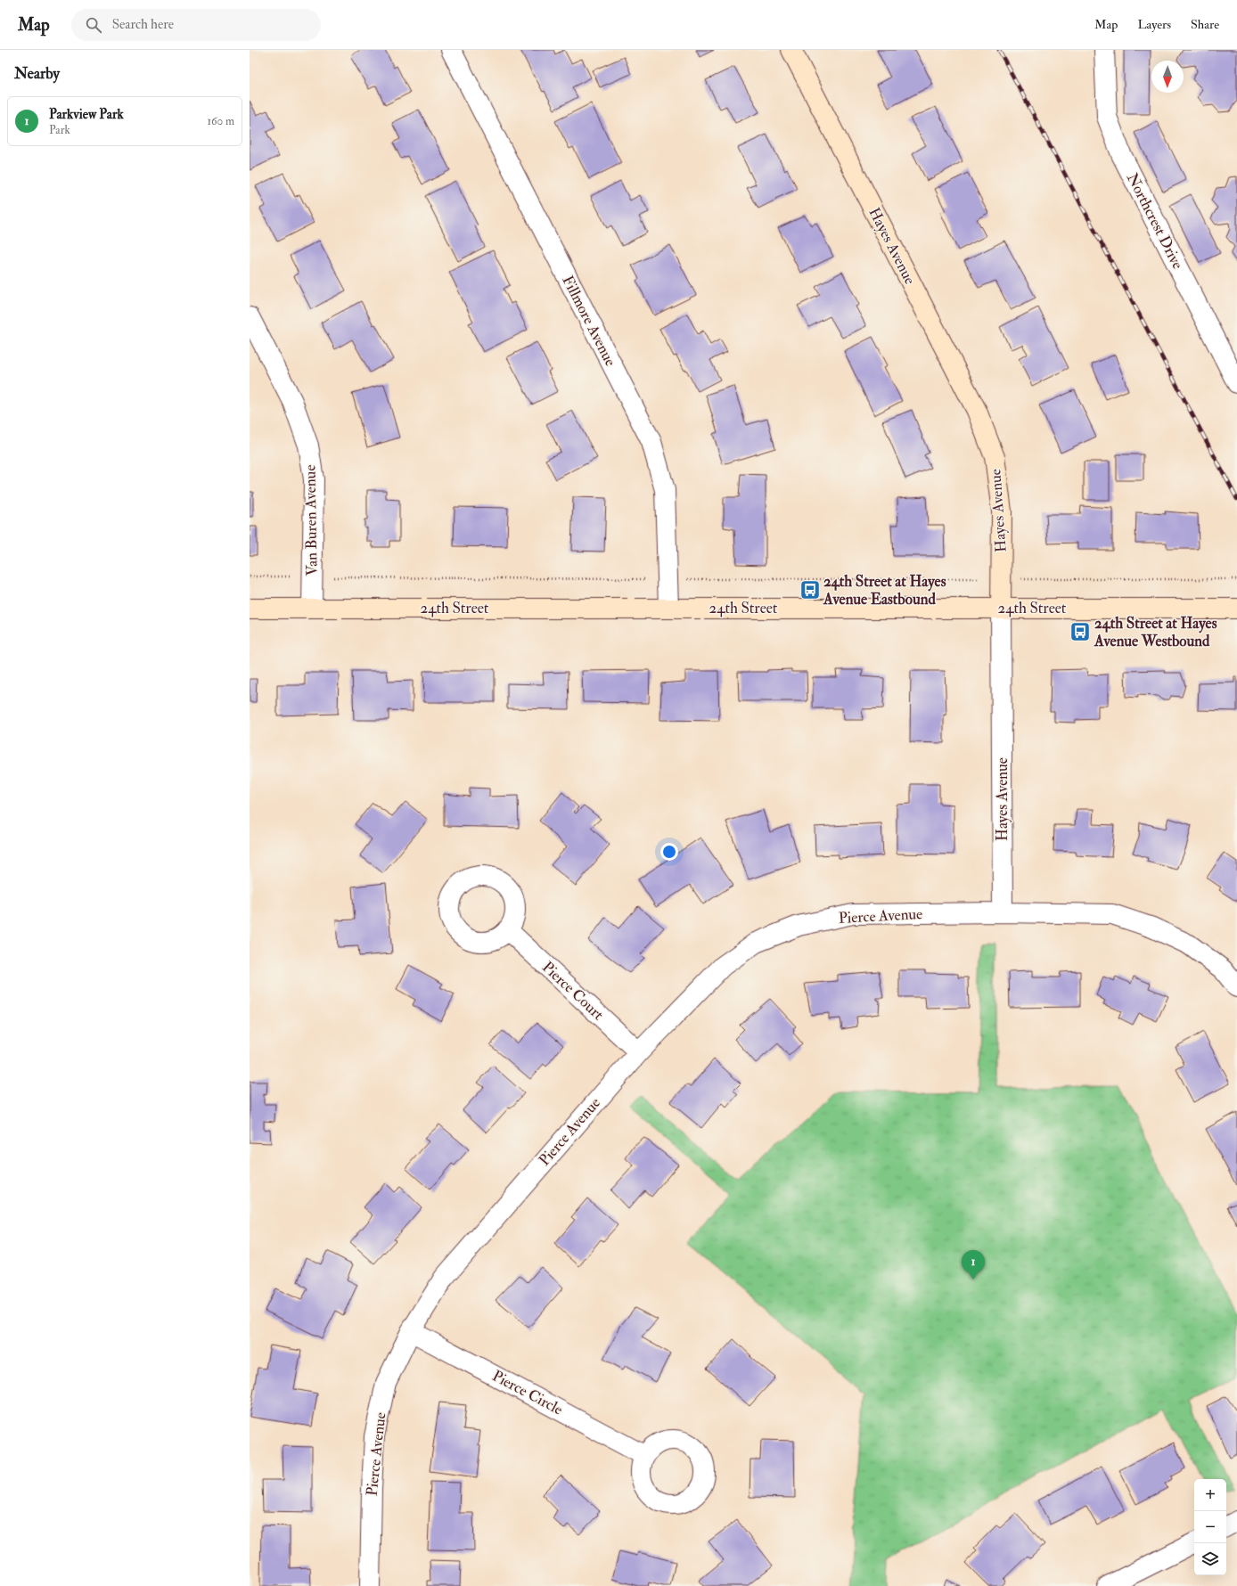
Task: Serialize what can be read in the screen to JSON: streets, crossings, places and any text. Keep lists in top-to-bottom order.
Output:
{
  "streets": {
    "main road": ["Hayes Avenue", "24th Street"],
    "street": [
      "Northcrest Drive",
      "Fillmore Avenue",
      "Van Buren Avenue",
      "Pierce Avenue",
      "Pierce Court",
      "Pierce Circle"
    ]
  },
  "crossings": [
    ["Hayes Avenue", "24th Street"],
    ["Hayes Avenue", "Pierce Avenue"],
    ["Fillmore Avenue", "24th Street"],
    ["Van Buren Avenue", "24th Street"],
    ["Pierce Avenue", "Pierce Court"],
    ["Pierce Avenue", "Pierce Circle"]
  ],
  "places": {
    "bus stop": ["24th Street at Hayes Avenue Eastbound", "24th Street at Hayes Avenue Westbound"]
  },
  "north": "bottom",
  "page": {
    "header": "Map",
    "search": "Search here",
    "nav": ["Map", "Layers", "Share"],
    "heading": "Nearby",
    "list": [
      {
        "mark": "1",
        "name": "Parkview Park",
        "note": "Park",
        "value": "160 m"
      }
    ],
    "pins": "1",
    "map_buttons": ["+", "−"]
  }
}
